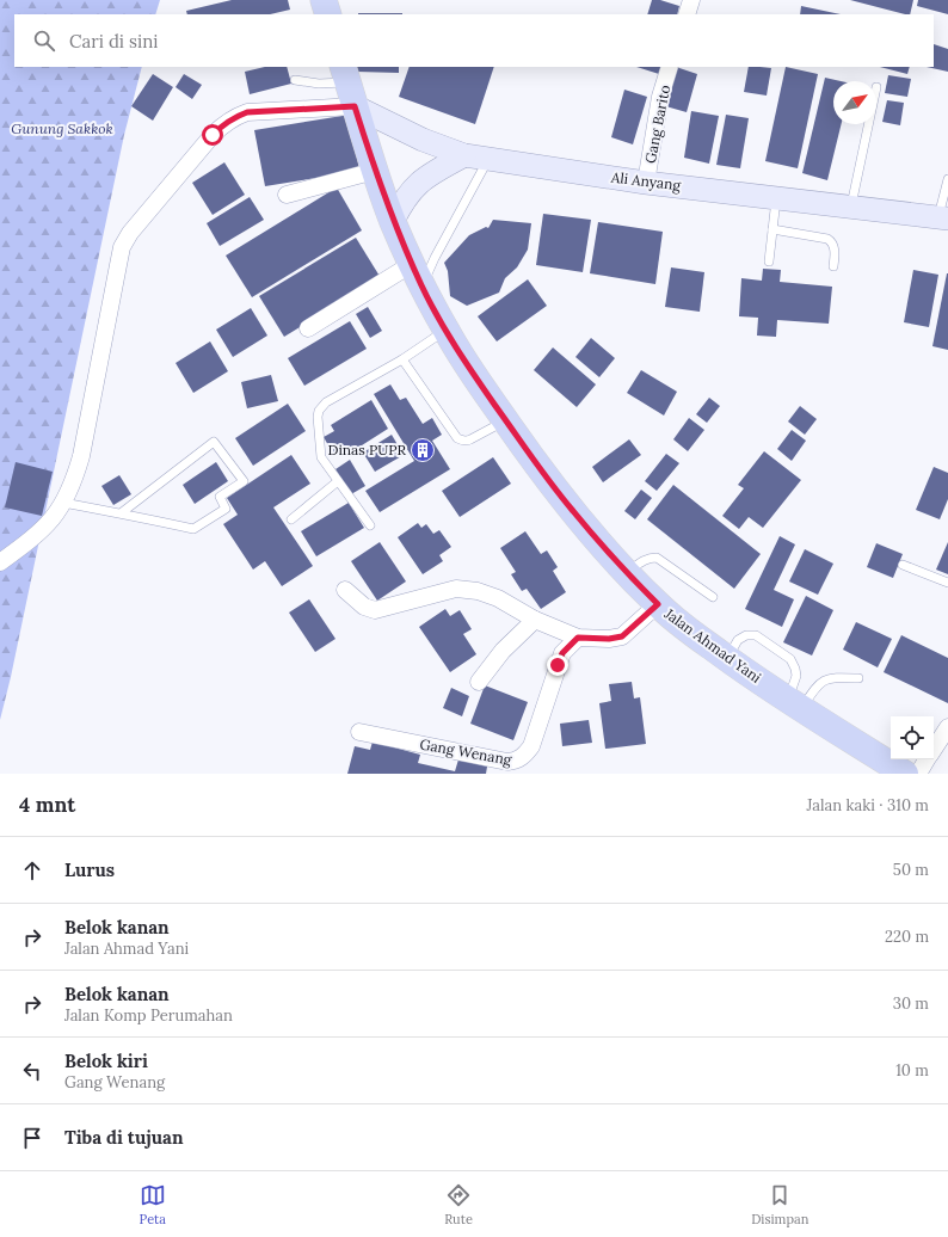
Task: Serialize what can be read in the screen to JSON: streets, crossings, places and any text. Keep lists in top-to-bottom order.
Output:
{
  "streets": {
    "main road": ["Jalan Ahmad Yani"],
    "street": ["Gang Barito", "Ali Anyang", "Gang Wenang"]
  },
  "crossings": [
    ["Gang Barito", "Ali Anyang"],
    ["Ali Anyang", "Jalan Ahmad Yani"]
  ],
  "parks": ["Gunung Sakkok"],
  "places": {
    "building": ["Dinas PUPR"]
  },
  "north": "top right",
  "page": {
    "search": "Cari di sini",
    "heading": ["4 mnt", "Jalan kaki · 310 m"],
    "list": [
      ["Lurus", "50 m"],
      ["Belok kanan", "Jalan Ahmad Yani", "220 m"],
      ["Belok kanan", "Jalan Komp Perumahan", "30 m"],
      ["Belok kiri", "Gang Wenang", "10 m"],
      "Tiba di tujuan"
    ],
    "nav": ["Peta", "Rute", "Disimpan"]
  }
}
